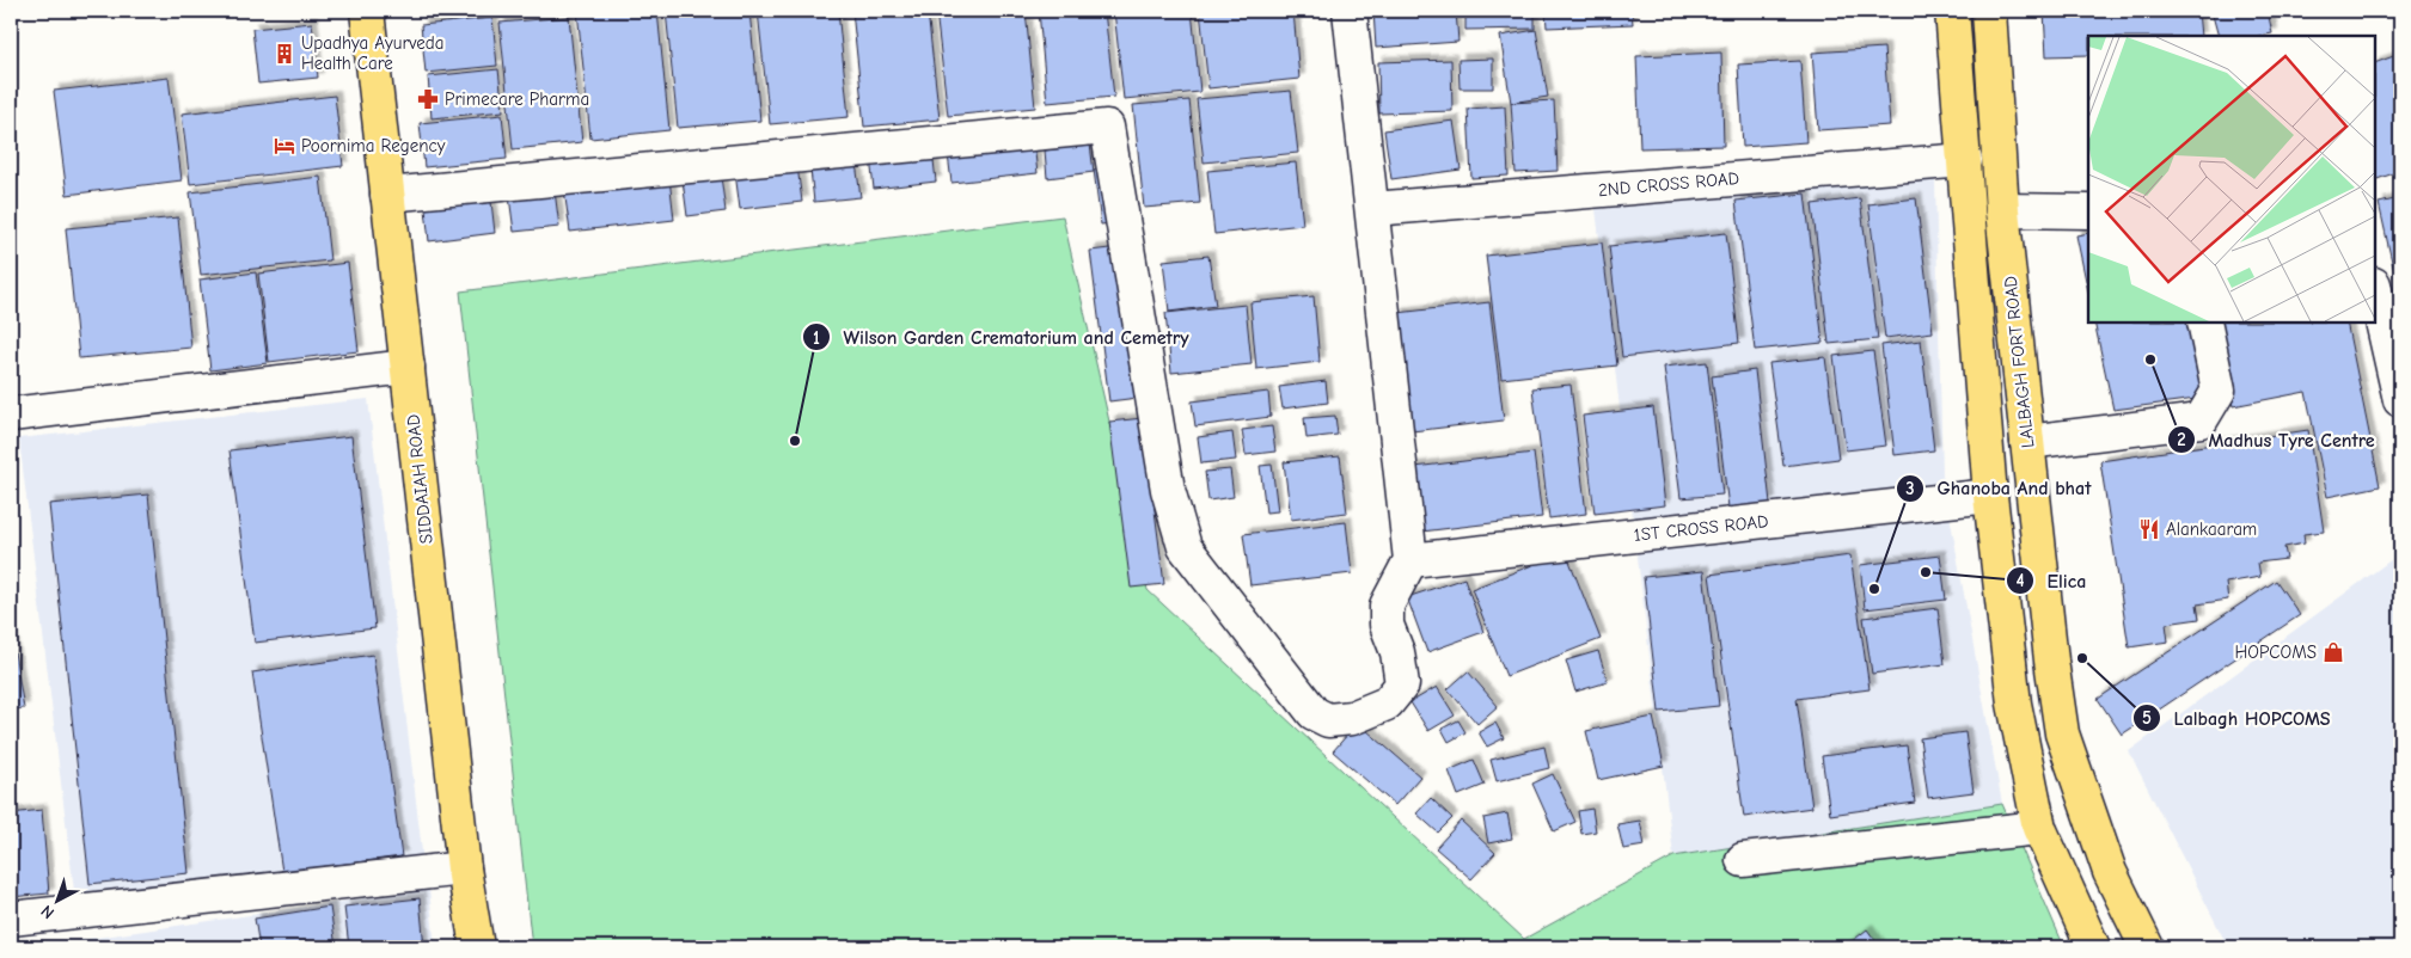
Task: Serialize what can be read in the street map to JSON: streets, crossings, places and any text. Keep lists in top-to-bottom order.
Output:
{
  "streets": {
    "main road": ["LALBAGH FORT ROAD", "SIDDAIAH ROAD"],
    "street": ["2ND CROSS ROAD", "1ST CROSS ROAD"]
  },
  "crossings": [
    ["2ND CROSS ROAD", "LALBAGH FORT ROAD"],
    ["LALBAGH FORT ROAD", "1ST CROSS ROAD"]
  ],
  "places": {
    "building": ["Upadhya Ayurveda Health Care"],
    "pharmacy": ["Primecare Pharma"],
    "hotel": ["Poornima Regency"],
    "other": [
      "Madhus Tyre Centre",
      "Wilson Garden Crematorium and Cemetry",
      "Elica",
      "Ghanoba And bhat",
      "Lalbagh HOPCOMS"
    ],
    "restaurant": ["Alankaaram"],
    "shop": ["HOPCOMS"]
  },
  "north": "bottom left"
}
